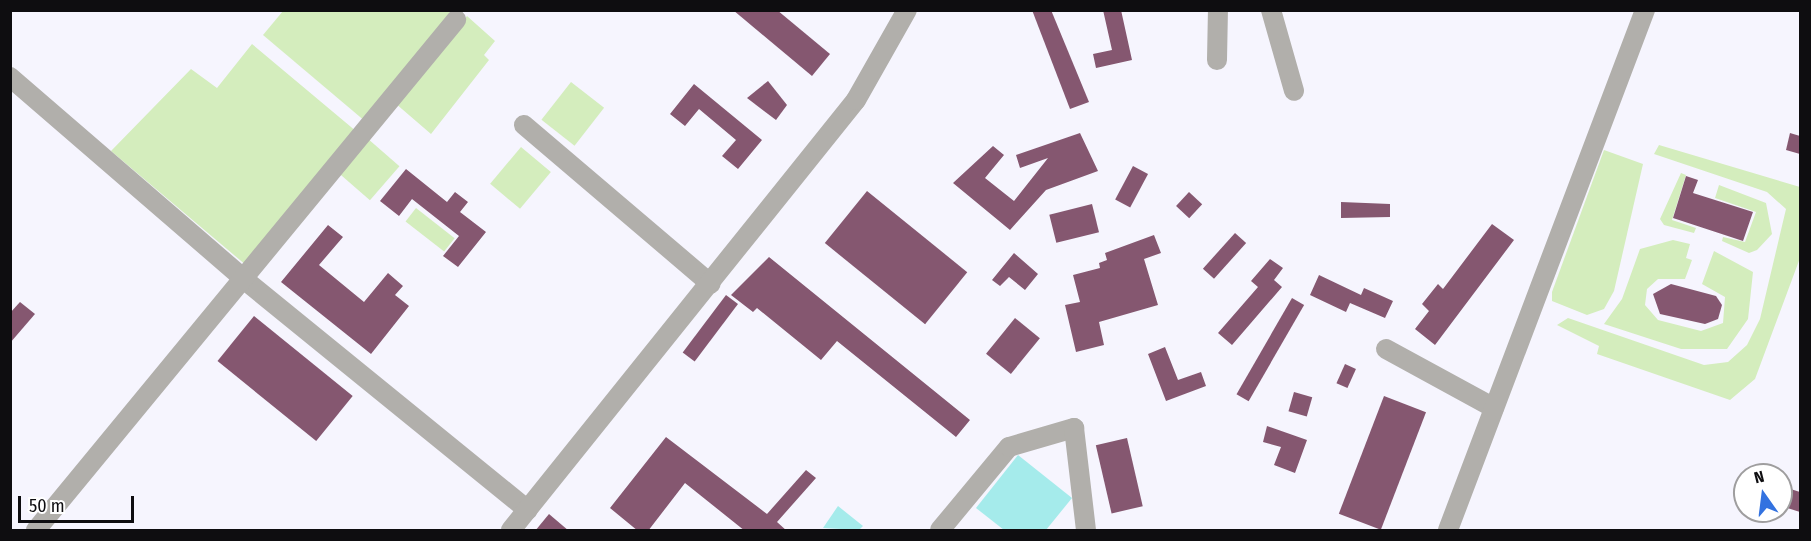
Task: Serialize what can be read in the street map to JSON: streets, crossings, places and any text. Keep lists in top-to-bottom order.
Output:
{
  "scale_bar": "50 m",
  "north": "top"
}
